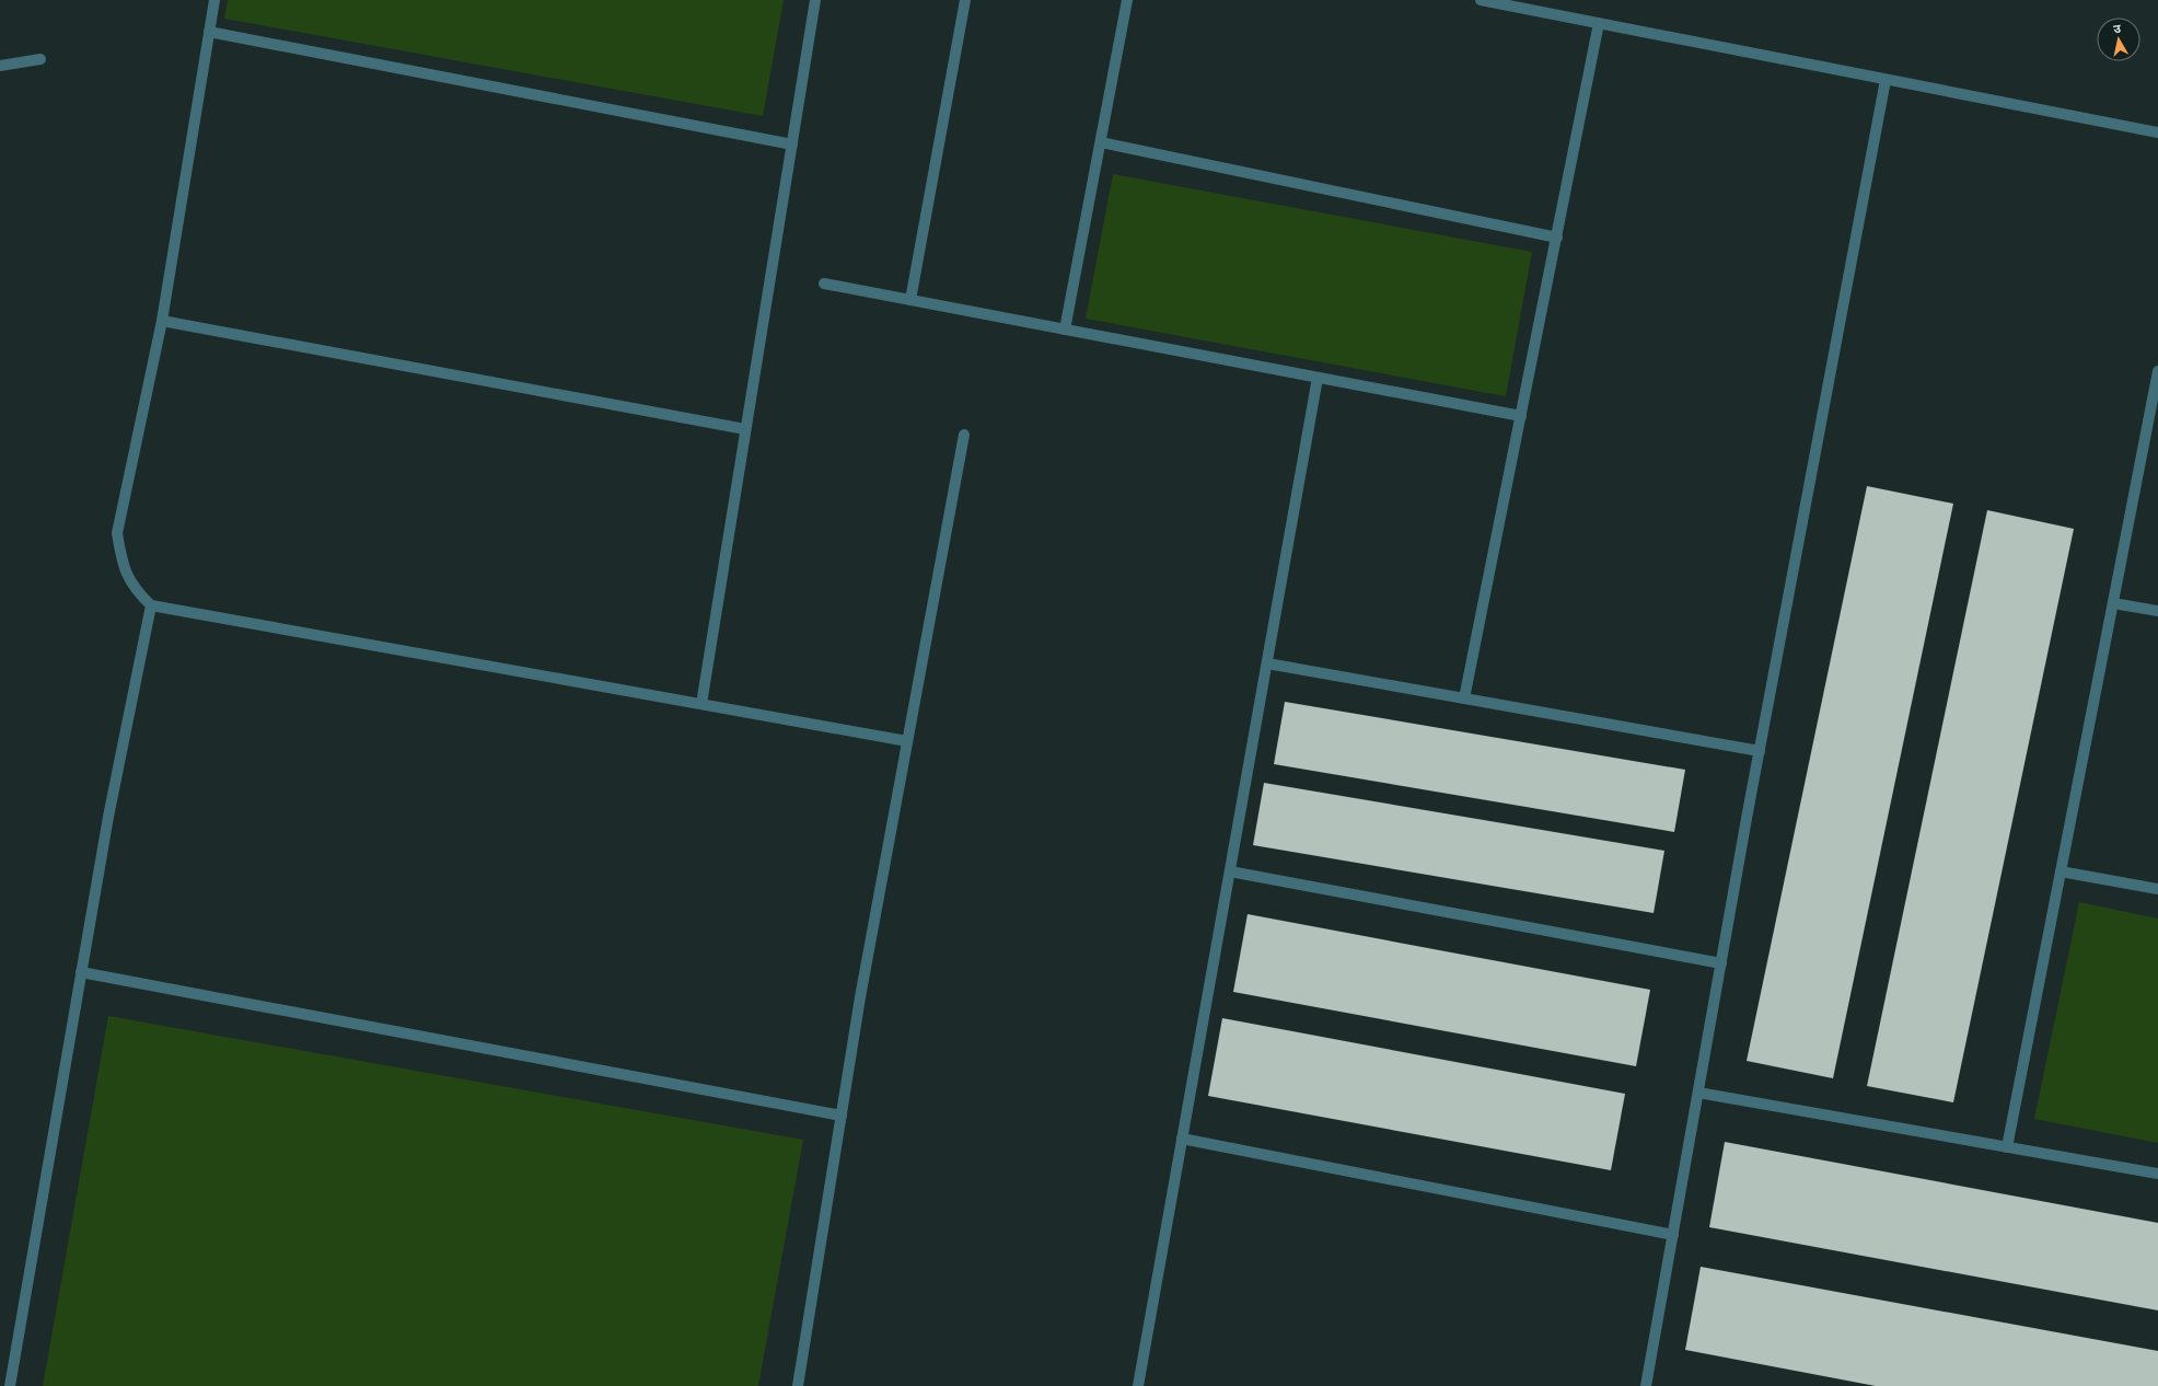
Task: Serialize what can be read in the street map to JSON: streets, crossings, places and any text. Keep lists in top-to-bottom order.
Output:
{
  "north": "top"
}
